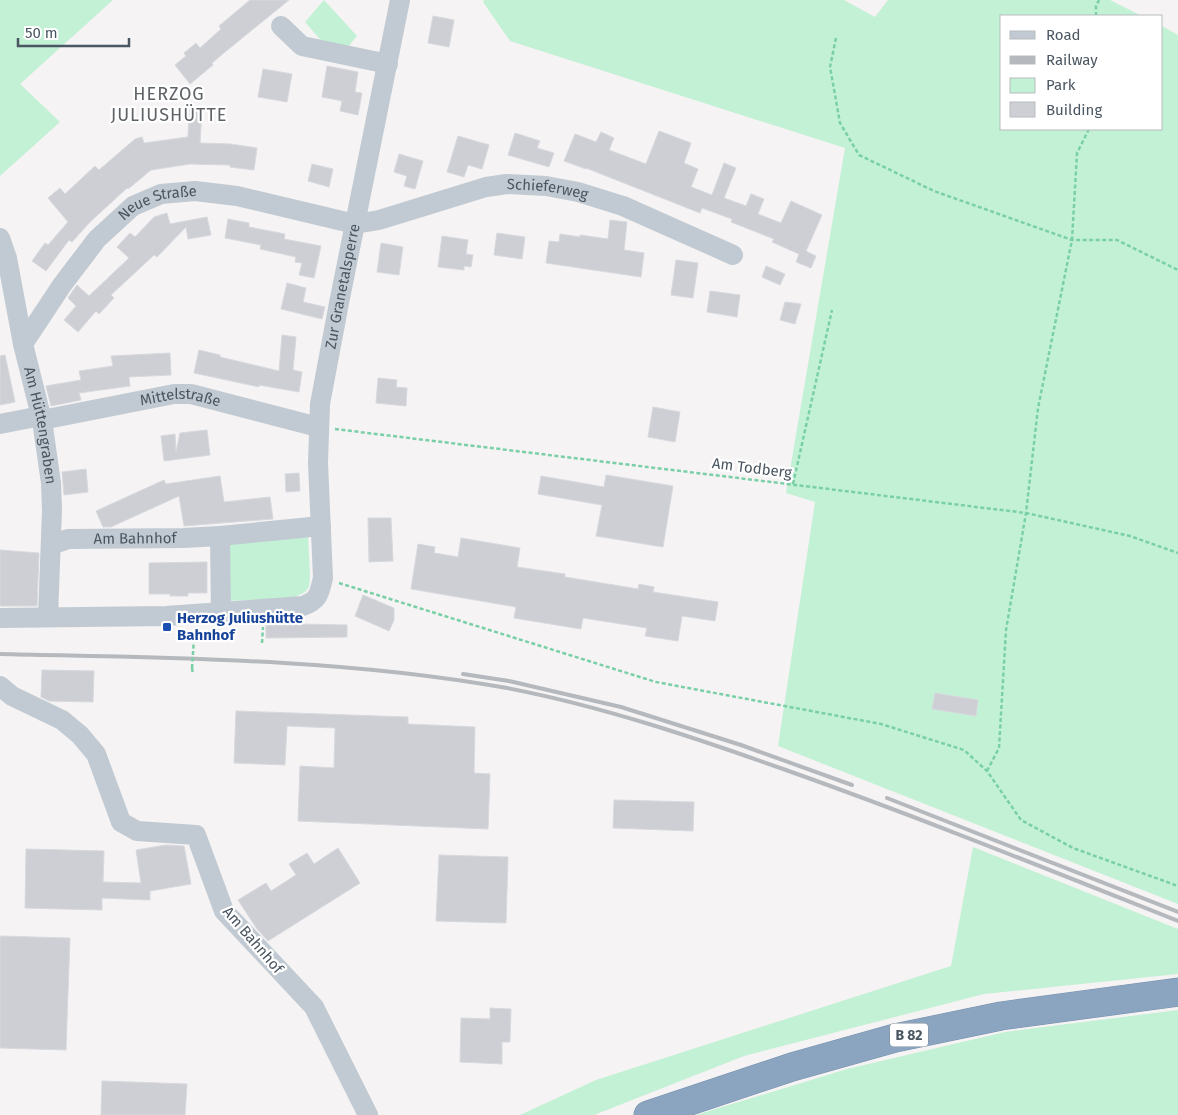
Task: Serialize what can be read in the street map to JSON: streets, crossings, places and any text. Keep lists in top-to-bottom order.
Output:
{
  "streets": {
    "highway": ["B 82"],
    "street": [
      "Schieferweg",
      "Neue Straße",
      "Zur Granetalsperre",
      "Mittelstraße",
      "Am Hüttengraben",
      "Am Bahnhof"
    ],
    "path": ["Am Todberg"]
  },
  "crossings": [
    ["Schieferweg", "Neue Straße"],
    ["Schieferweg", "Zur Granetalsperre"],
    ["Neue Straße", "Zur Granetalsperre"],
    ["Neue Straße", "Am Hüttengraben"],
    ["Zur Granetalsperre", "Mittelstraße"],
    ["Zur Granetalsperre", "Am Todberg"],
    ["Zur Granetalsperre", "Am Bahnhof"],
    ["Mittelstraße", "Am Hüttengraben"],
    ["Mittelstraße", "Am Todberg"],
    ["Am Hüttengraben", "Am Bahnhof"]
  ],
  "districts": ["HERZOG JULIUSHÜTTE"],
  "places": {
    "transit": ["Herzog Juliushütte Bahnhof"]
  },
  "legend": [
    "Road",
    "Railway",
    "Park",
    "Building"
  ],
  "scale_bar": "50 m"
}
